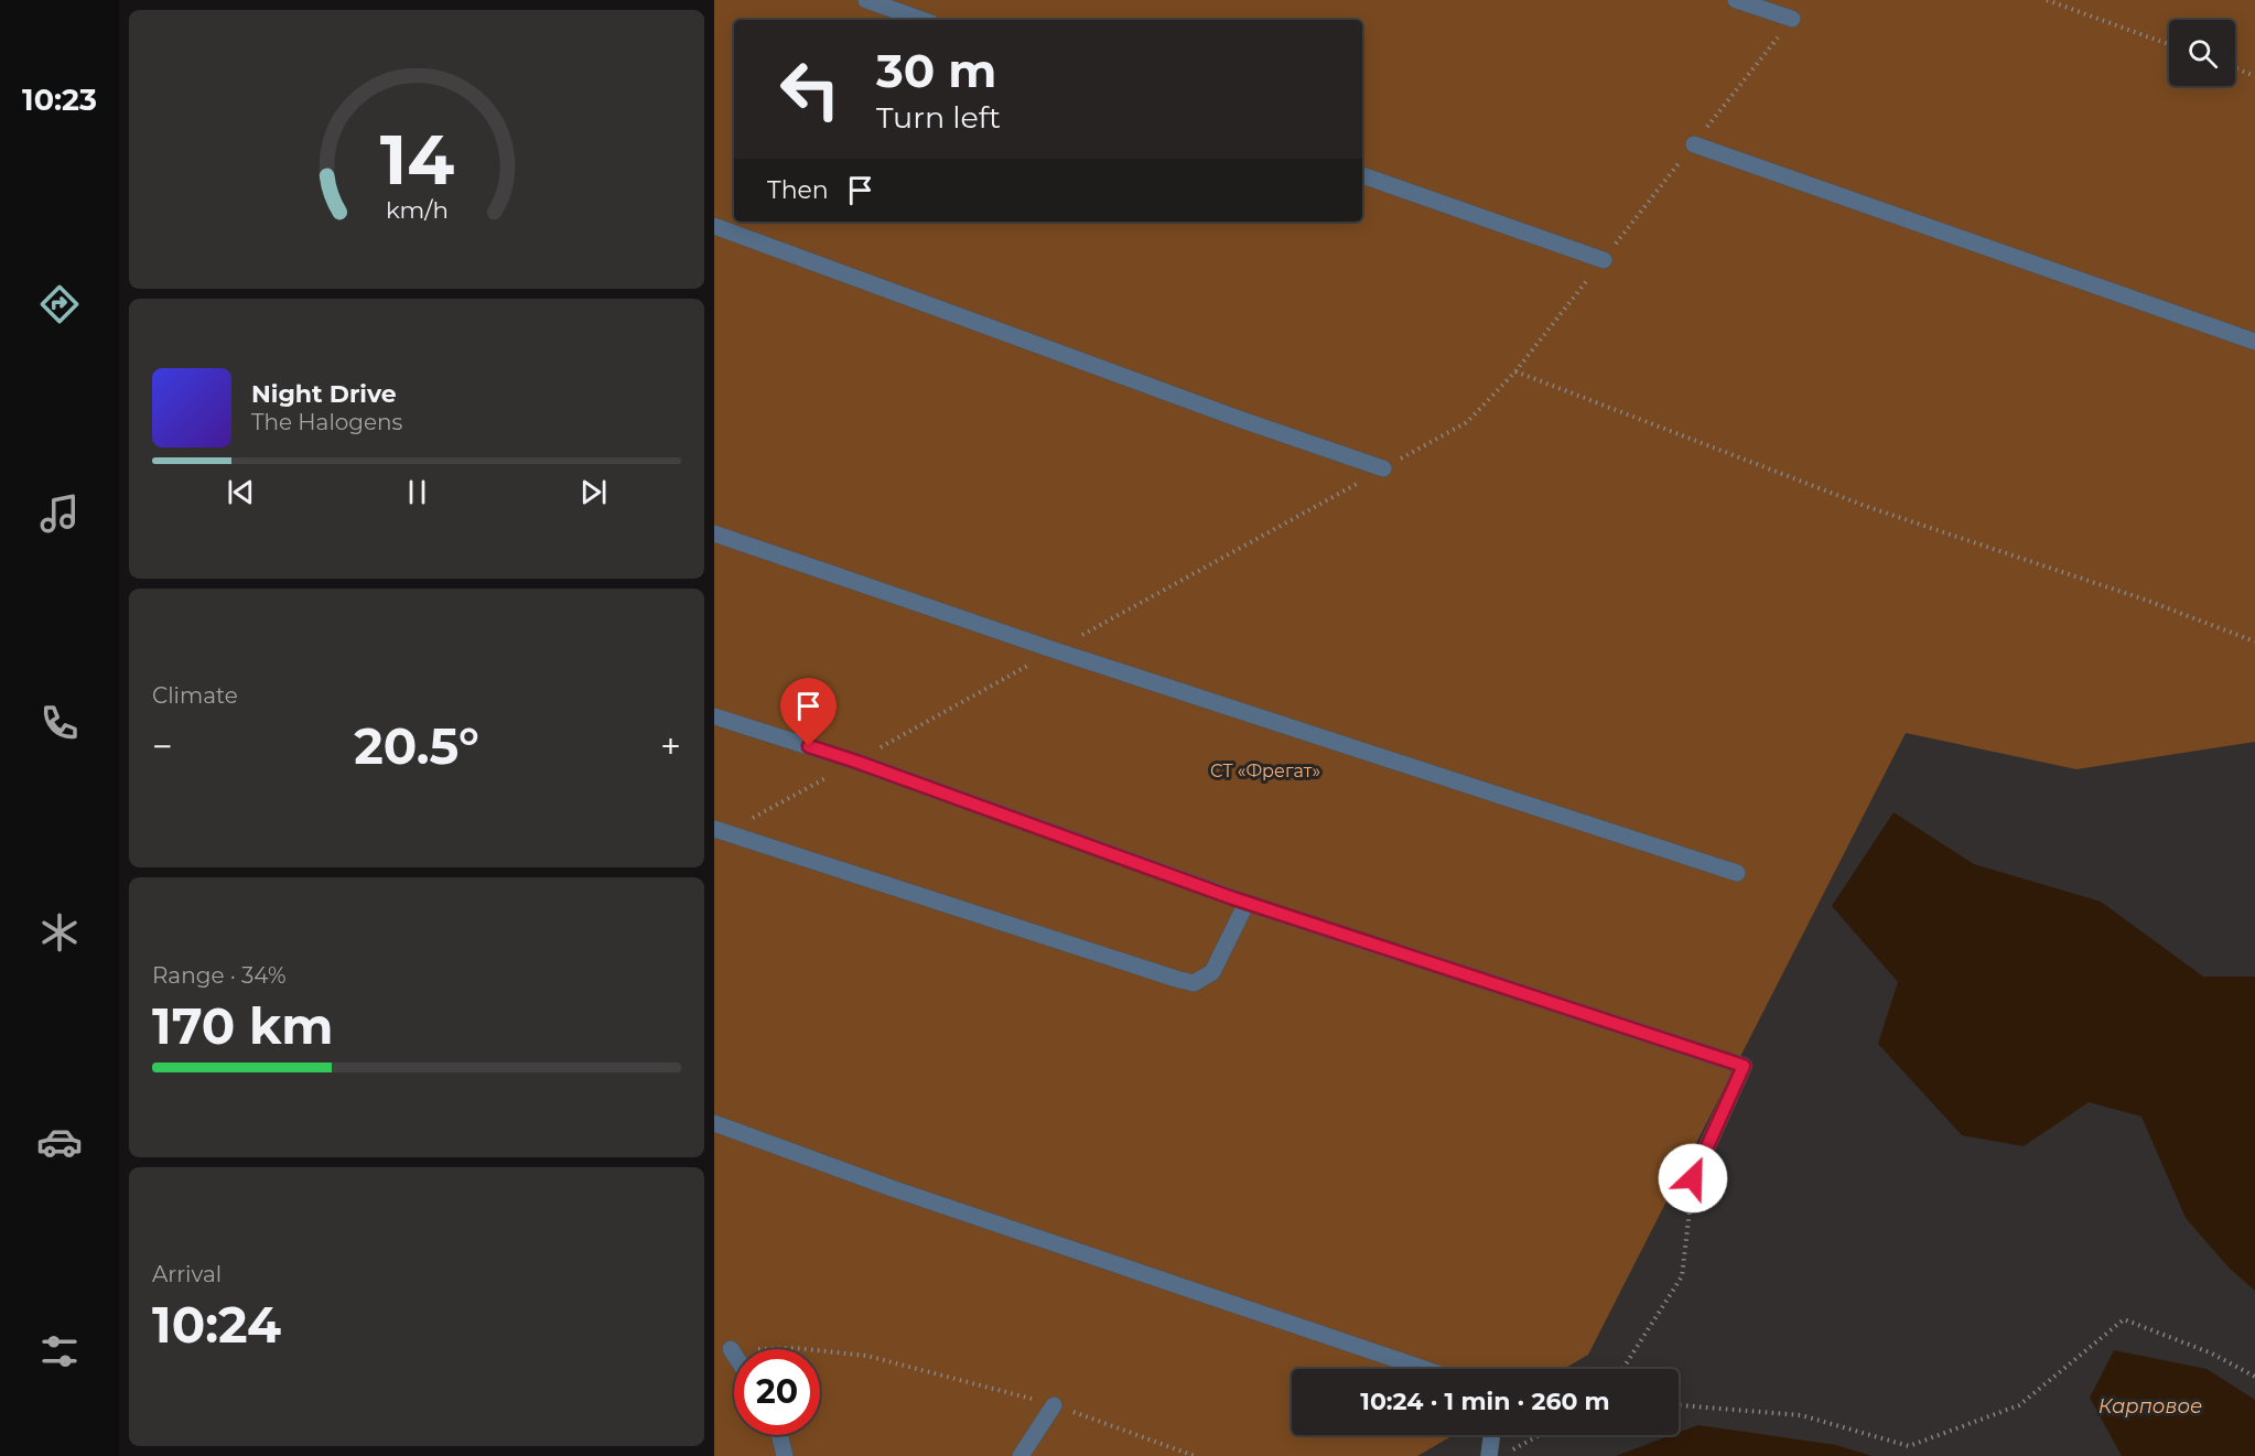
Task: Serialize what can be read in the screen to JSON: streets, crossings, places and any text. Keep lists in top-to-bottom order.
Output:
{
  "water": ["Карповое"],
  "parks": ["СТ «Фрегат»"],
  "page": {
    "tabs": "10:23",
    "turn": ["30 m", "Turn left"],
    "then": "Then",
    "song": ["Night Drive", "The Halogens"],
    "tile": [
      "Climate",
      ["Range · 34%", "170 km"],
      ["Arrival", "10:24"]
    ],
    "heat": ["−", "20.5°", "+"],
    "limit": "20",
    "trip": "10:24 · 1 min · 260 m",
    "gauge": ["14", "km/h"]
  }
}
